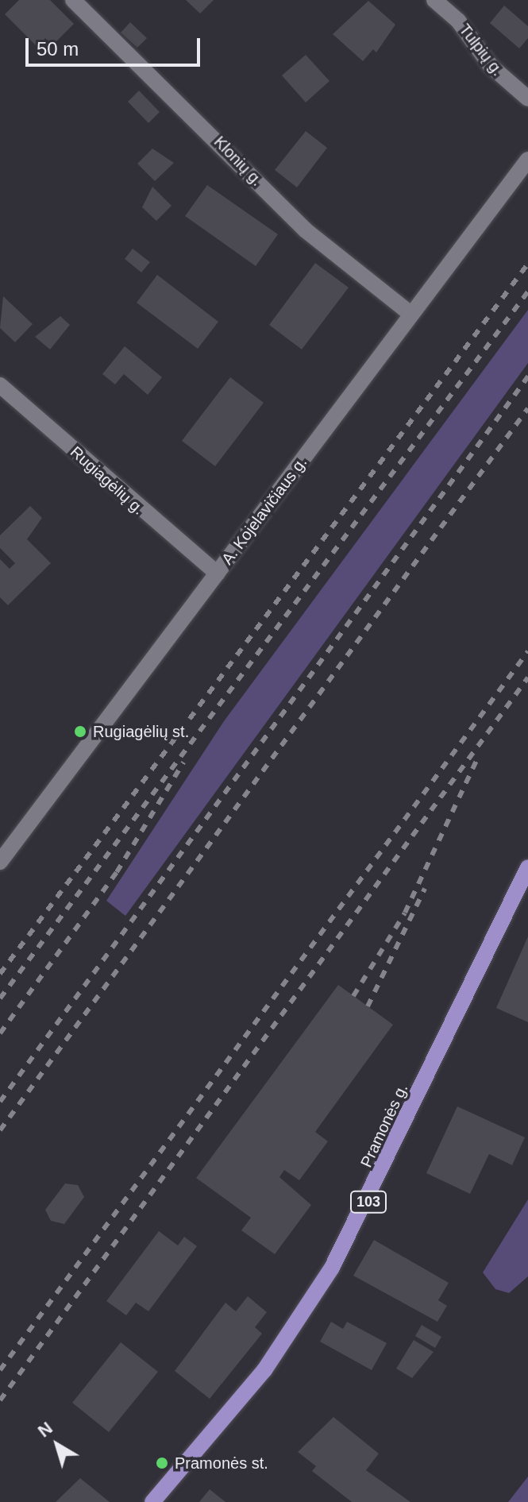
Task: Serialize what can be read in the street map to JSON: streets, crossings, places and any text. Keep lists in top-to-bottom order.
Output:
{
  "streets": {
    "main road": ["Pramonės g.", "103"],
    "street": [
      "Tulpių g.",
      "Klonių g.",
      "Rugiagėlių g.",
      "A. Kojelavičiaus g."
    ]
  },
  "crossings": [
    ["Klonių g.", "A. Kojelavičiaus g."],
    ["Rugiagėlių g.", "A. Kojelavičiaus g."]
  ],
  "places": ["Rugiagėlių st.", "Pramonės st."],
  "scale_bar": "50 m",
  "north": "top left"
}
